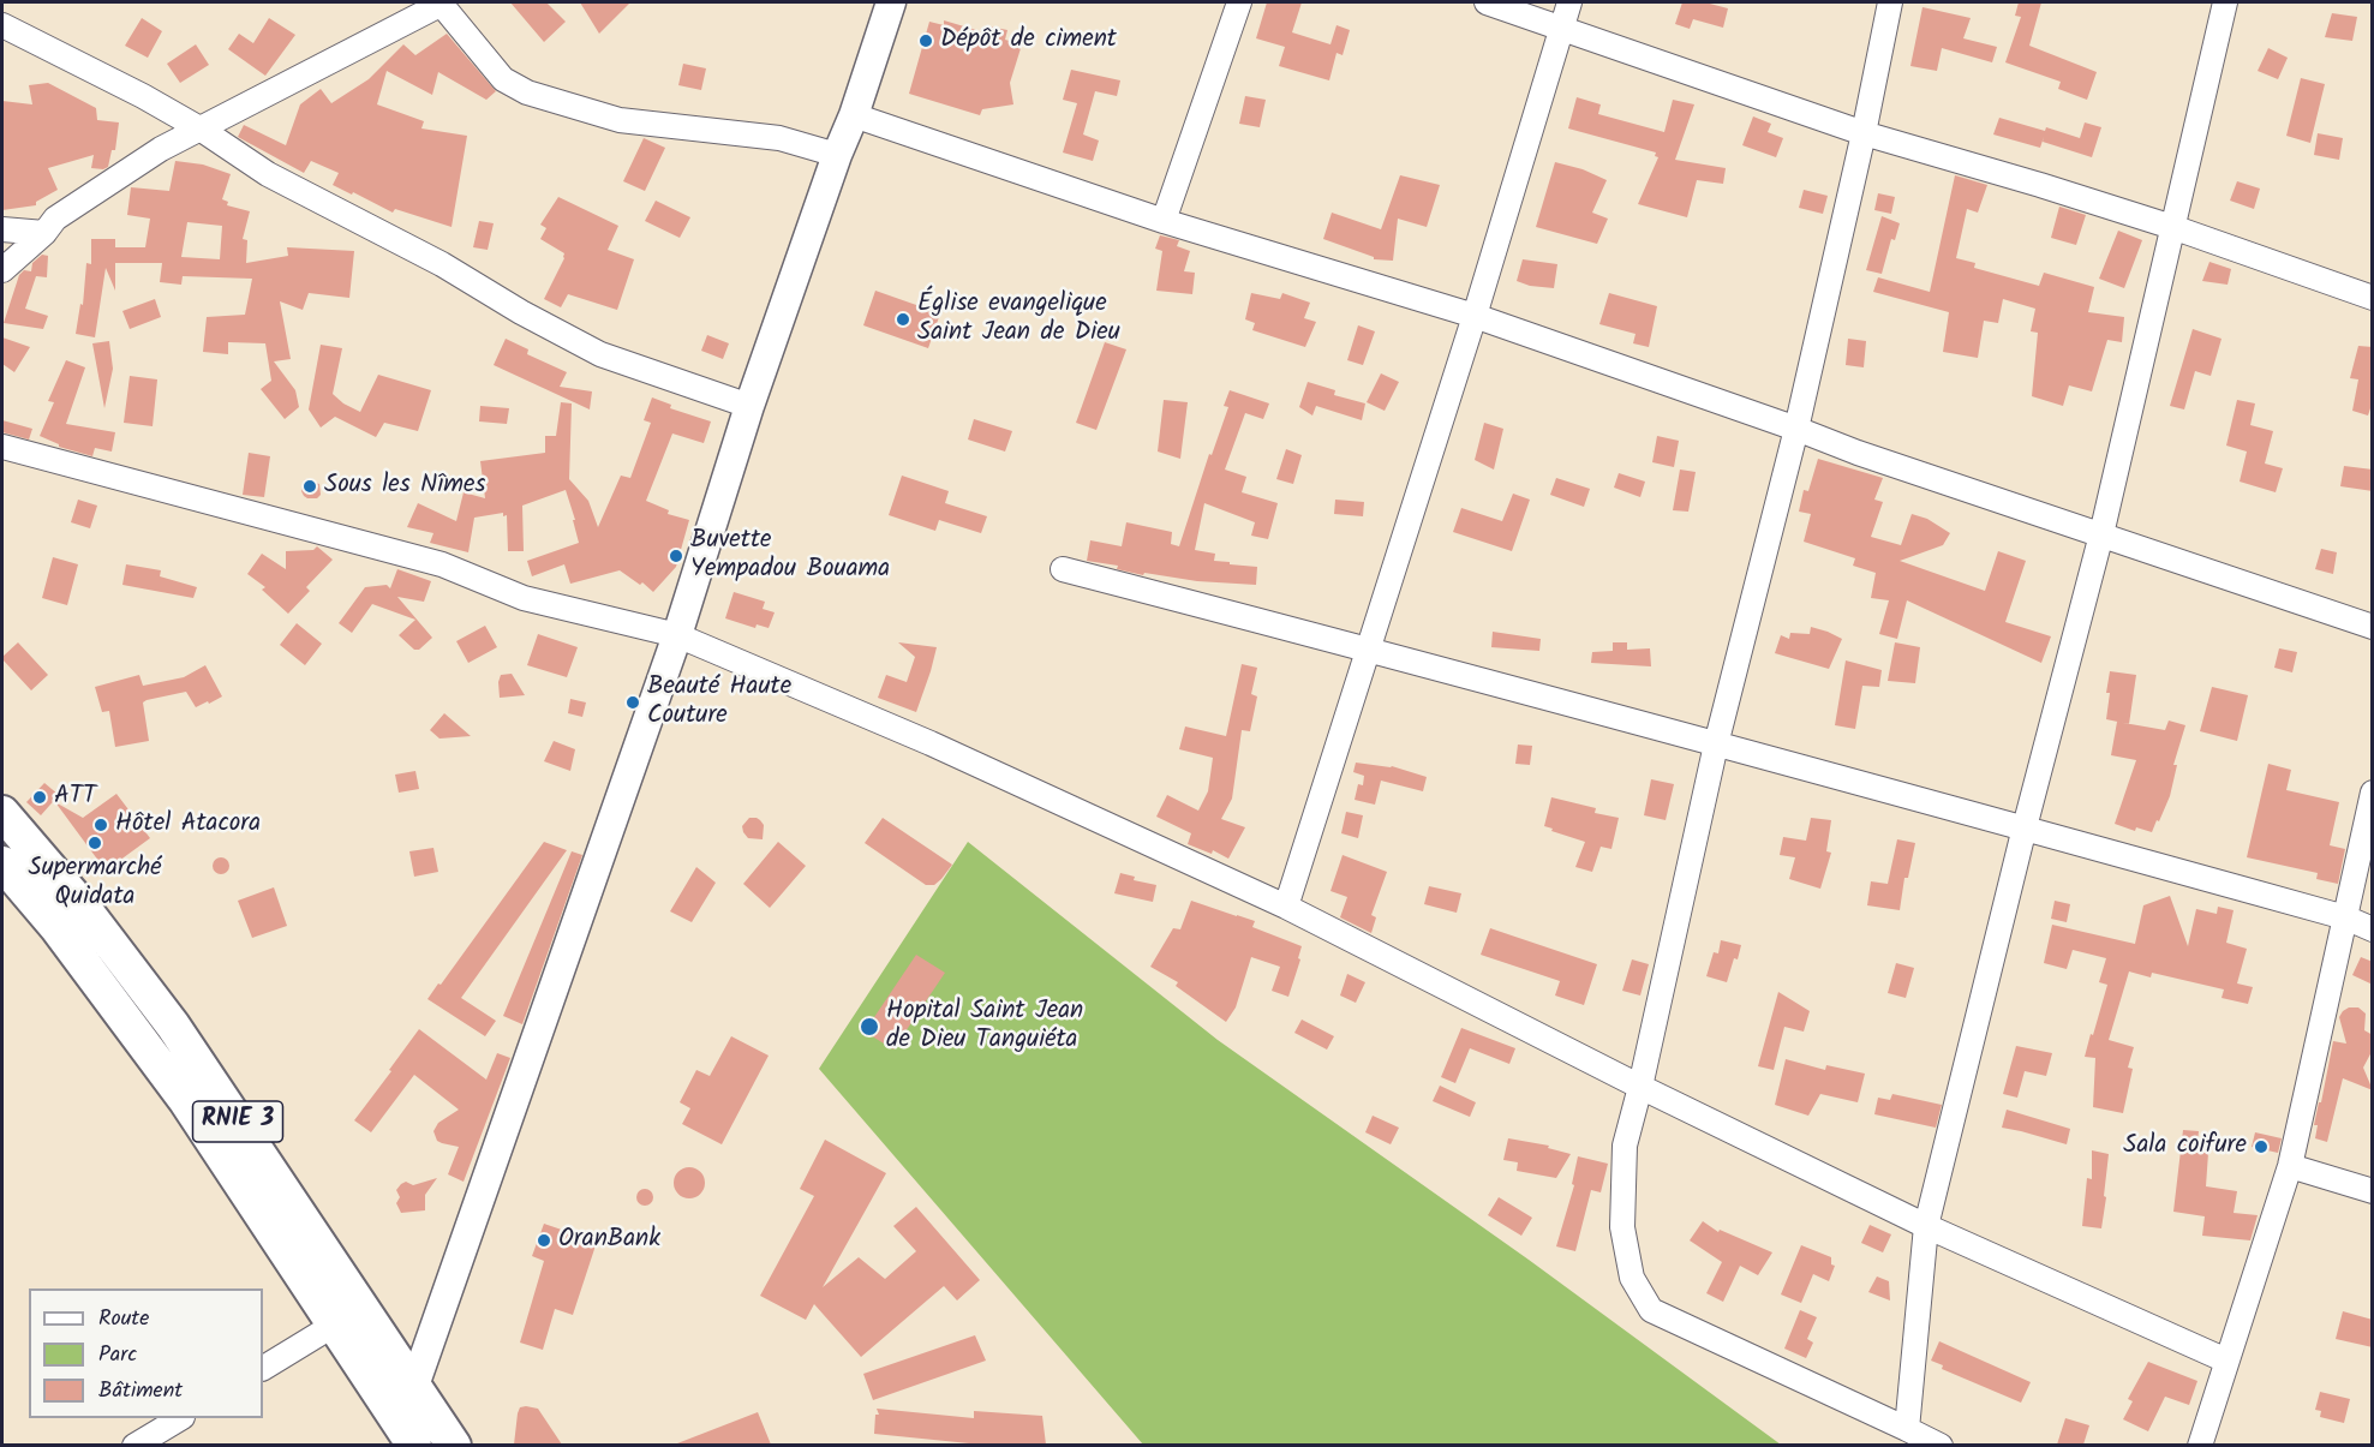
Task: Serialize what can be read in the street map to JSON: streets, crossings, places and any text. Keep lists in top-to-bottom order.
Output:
{
  "streets": {
    "highway": ["RNIE 3"]
  },
  "places": [
    "Dépôt de ciment",
    "Église evangelique Saint Jean de Dieu",
    "Sous les Nîmes",
    "Buvette Yempadou Bouama",
    "Beauté Haute Couture",
    "ATT",
    "Hôtel Atacora",
    "Supermarché Quidata",
    "Hopital Saint Jean de Dieu Tanguiéta",
    "Sala coifure",
    "OranBank"
  ],
  "legend": ["Route", "Parc", "Bâtiment"]
}
